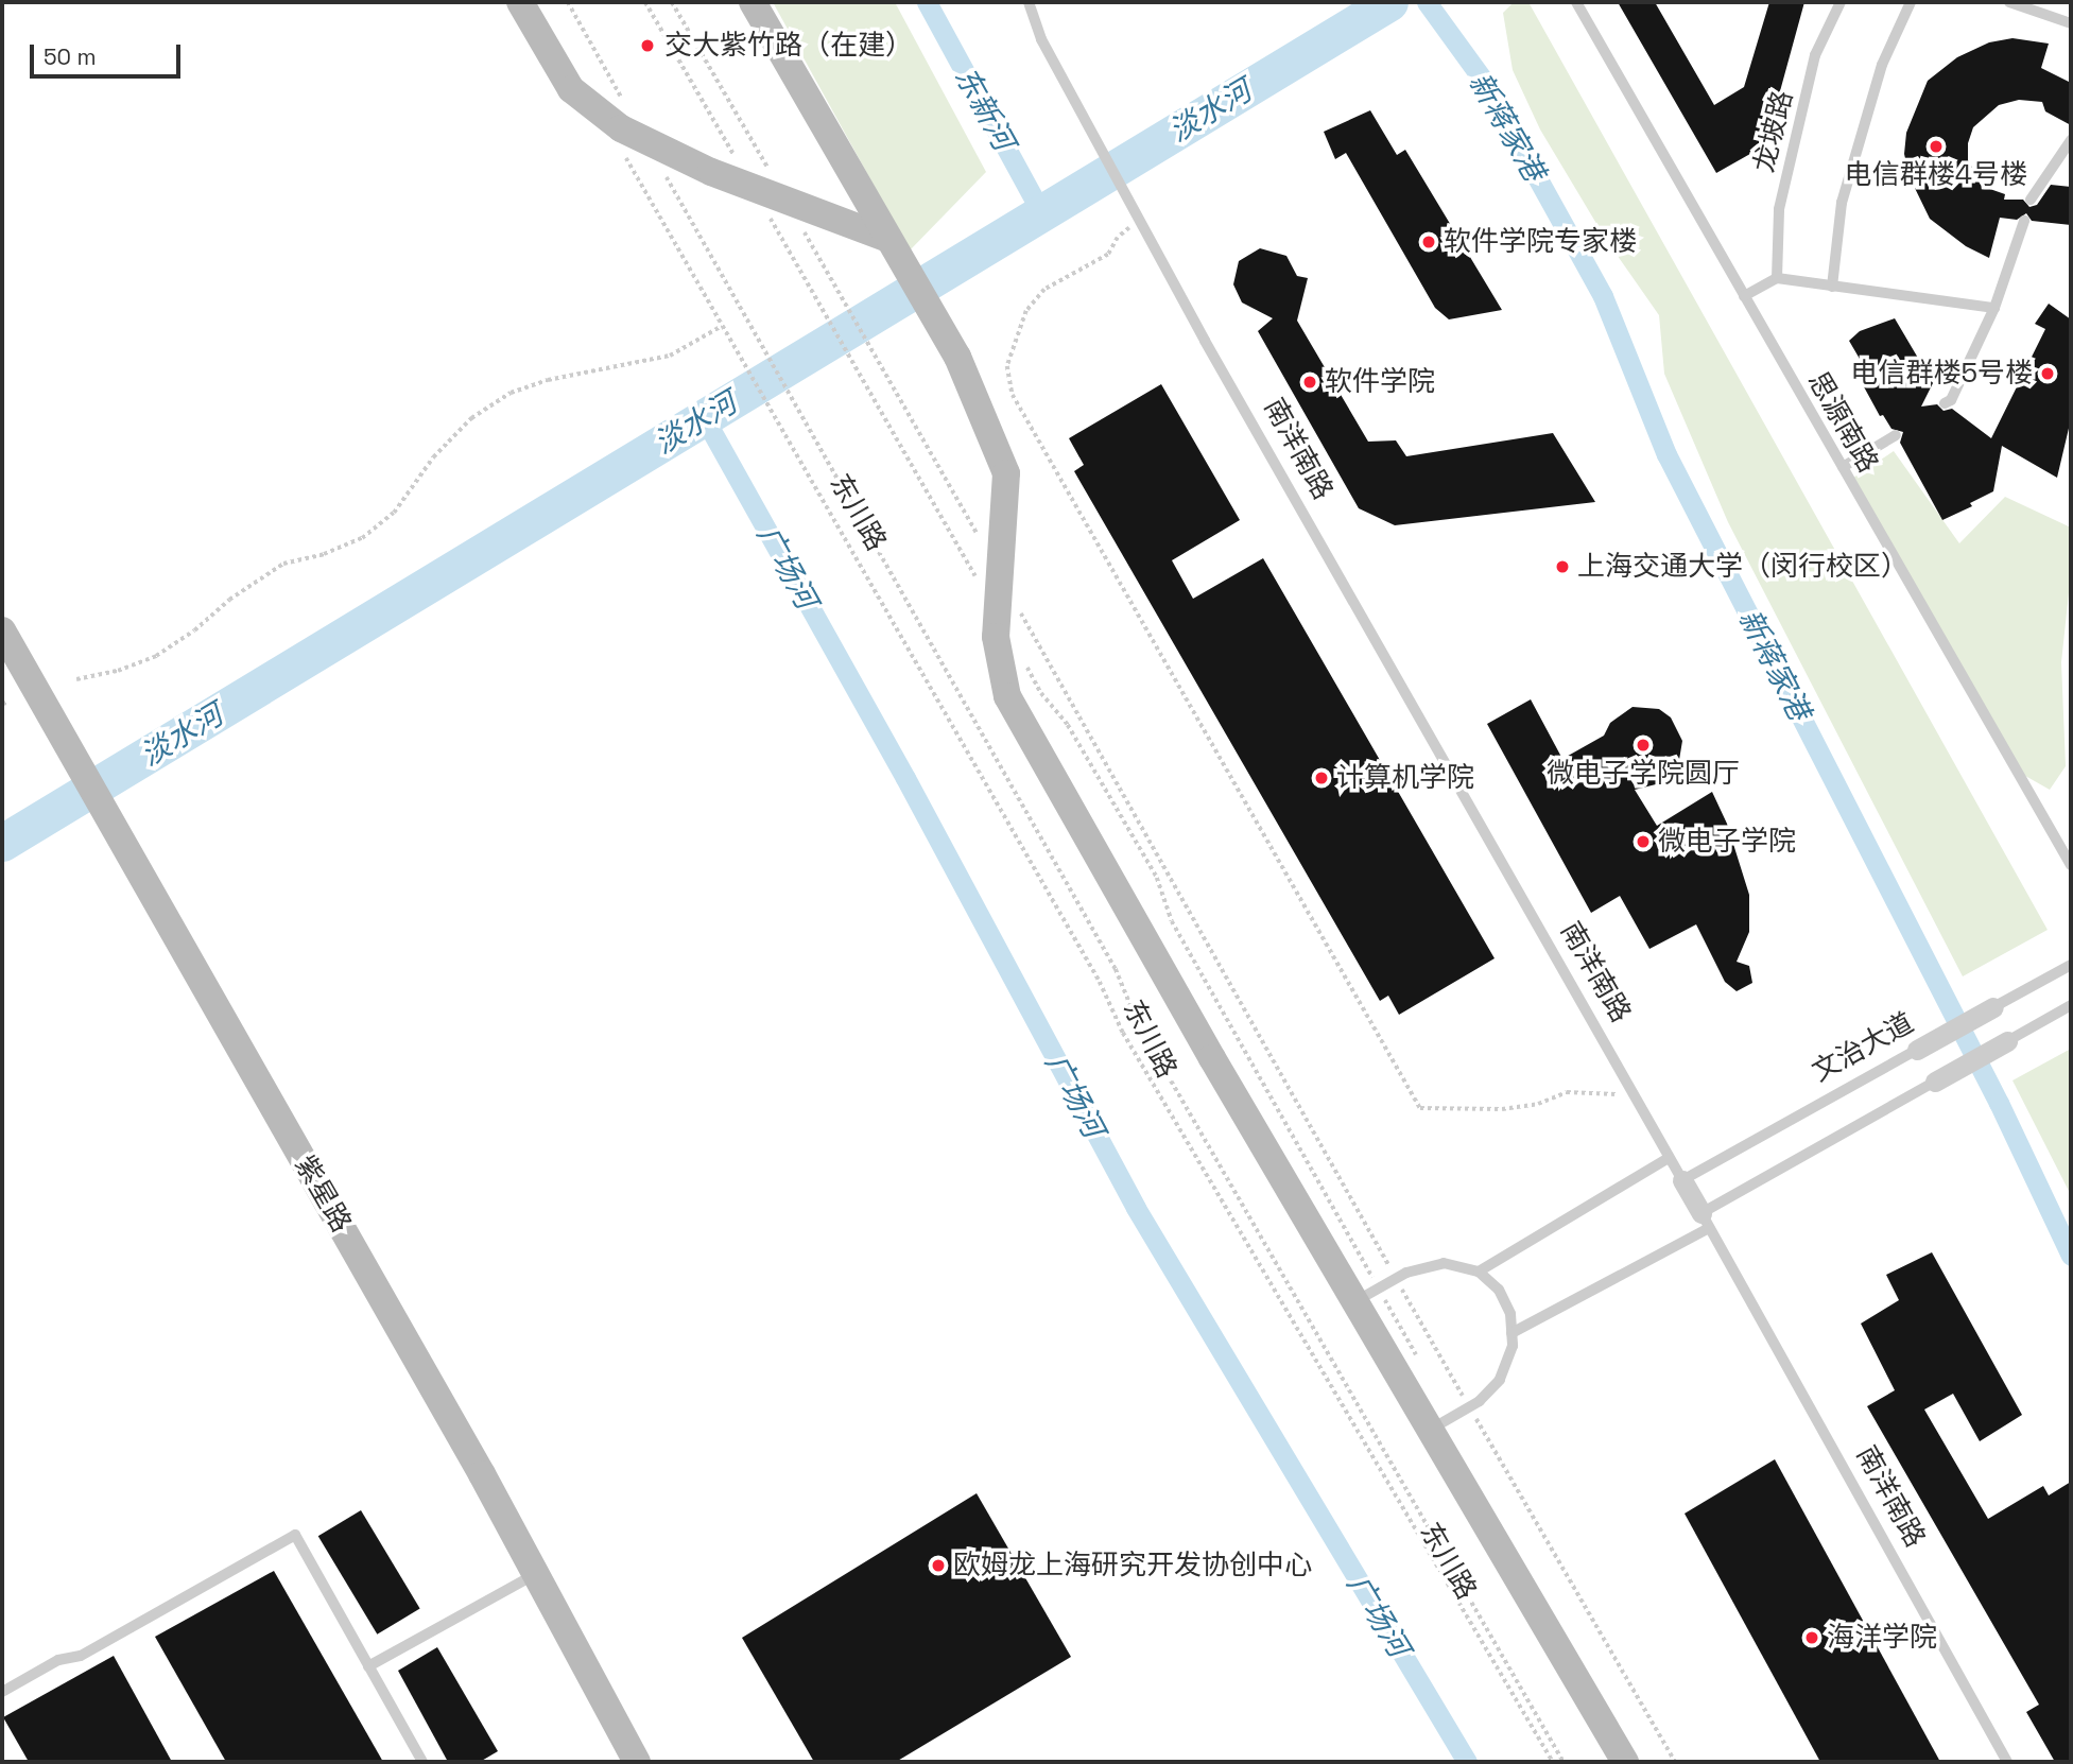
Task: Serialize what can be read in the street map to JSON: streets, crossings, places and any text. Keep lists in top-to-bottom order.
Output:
{
  "streets": {
    "main road": ["东川路", "紫星路"],
    "street": ["南洋南路", "文治大道"],
    "lane": ["龙坡路", "思源南路"]
  },
  "crossings": [
    ["南洋南路", "文治大道"]
  ],
  "water": [
    "东新河",
    "淡水河",
    "新蒋家港",
    "广场河"
  ],
  "places": [
    "交大紫竹路（在建）",
    "电信群楼4号楼",
    "软件学院专家楼",
    "电信群楼5号楼",
    "软件学院",
    "上海交通大学（闵行校区）",
    "微电子学院圆厅",
    "计算机学院",
    "微电子学院",
    "欧姆龙上海研究开发协创中心",
    "海洋学院"
  ],
  "scale_bar": "50 m"
}
